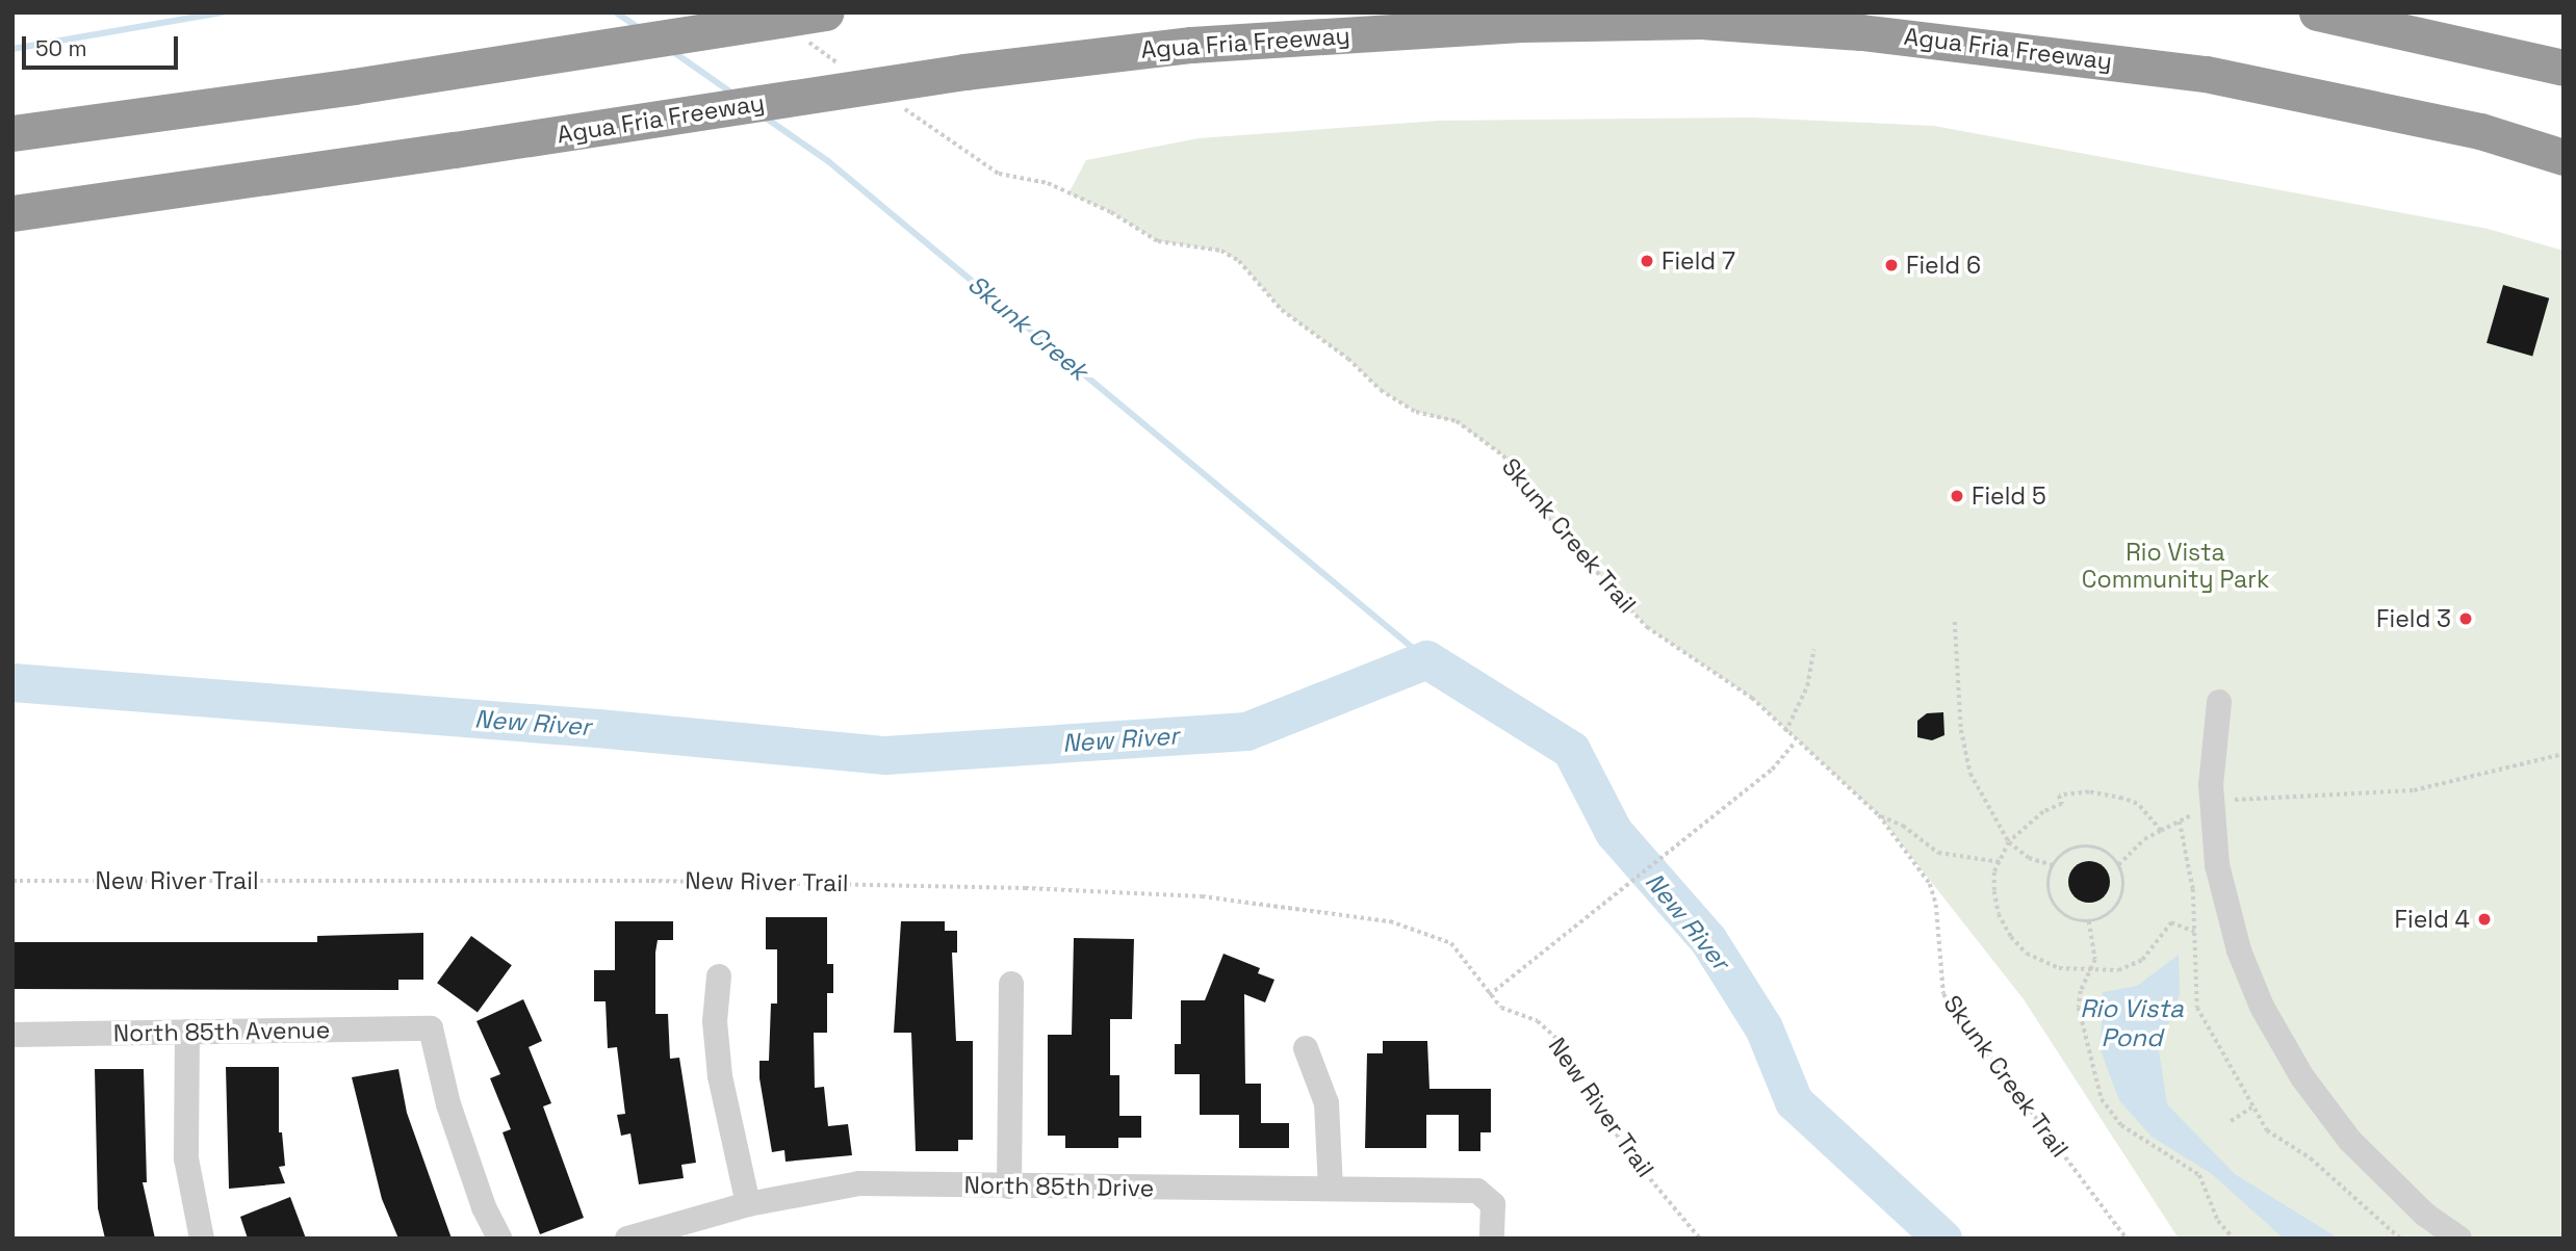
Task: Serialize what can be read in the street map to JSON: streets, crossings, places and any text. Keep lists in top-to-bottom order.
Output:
{
  "streets": {
    "highway": ["Agua Fria Freeway"],
    "street": ["North 85th Avenue", "North 85th Drive"],
    "path": ["Skunk Creek Trail", "New River Trail"]
  },
  "water": ["Skunk Creek", "New River", "Rio Vista Pond"],
  "parks": ["Rio Vista Community Park"],
  "places": [
    "Field 7",
    "Field 6",
    "Field 5",
    "Field 3",
    "Field 4"
  ],
  "scale_bar": "50 m"
}
